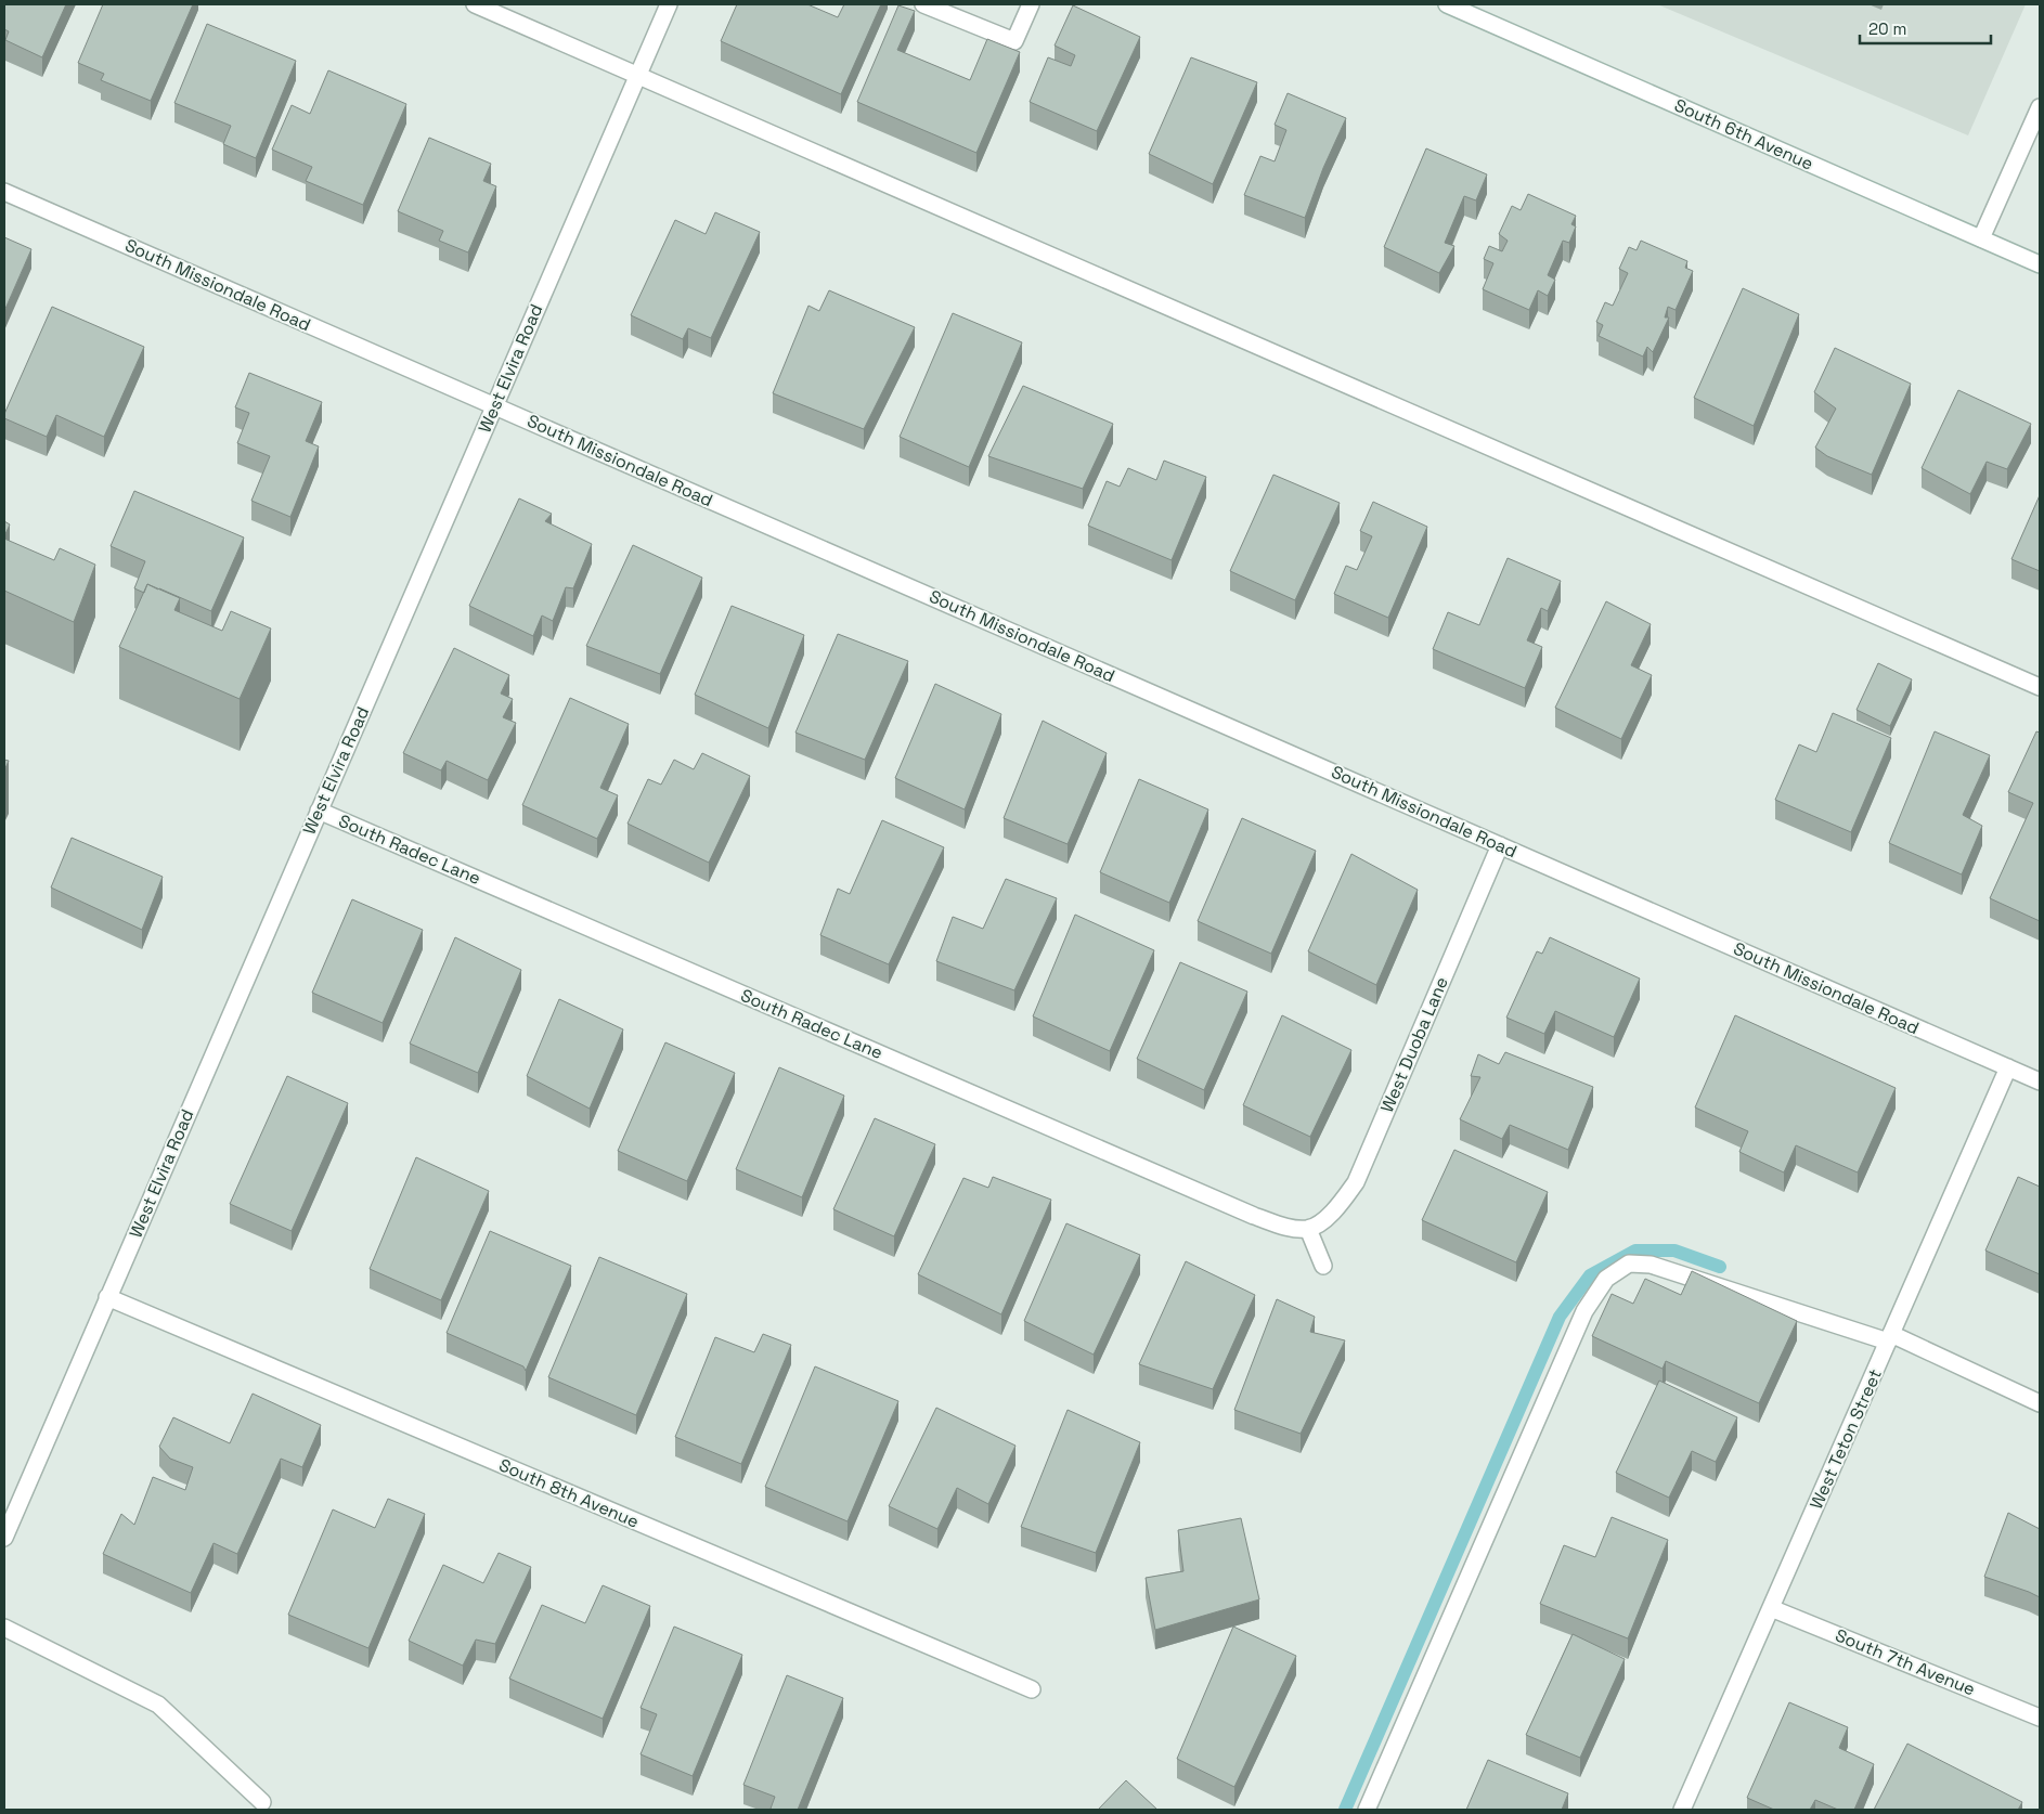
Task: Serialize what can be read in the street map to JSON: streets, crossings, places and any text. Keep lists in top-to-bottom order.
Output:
{
  "streets": {
    "street": [
      "South 6th Avenue",
      "South Missiondale Road",
      "West Elvira Road",
      "South Radec Lane",
      "West Duoba Lane",
      "West Teton Street",
      "South 8th Avenue",
      "South 7th Avenue"
    ]
  },
  "crossings": [
    ["South Missiondale Road", "West Elvira Road"],
    ["South Missiondale Road", "West Duoba Lane"],
    ["South Missiondale Road", "West Teton Street"],
    ["West Elvira Road", "South Radec Lane"],
    ["West Elvira Road", "South 8th Avenue"],
    ["South Radec Lane", "West Duoba Lane"],
    ["West Teton Street", "South 7th Avenue"]
  ],
  "scale_bar": "20 m"
}
